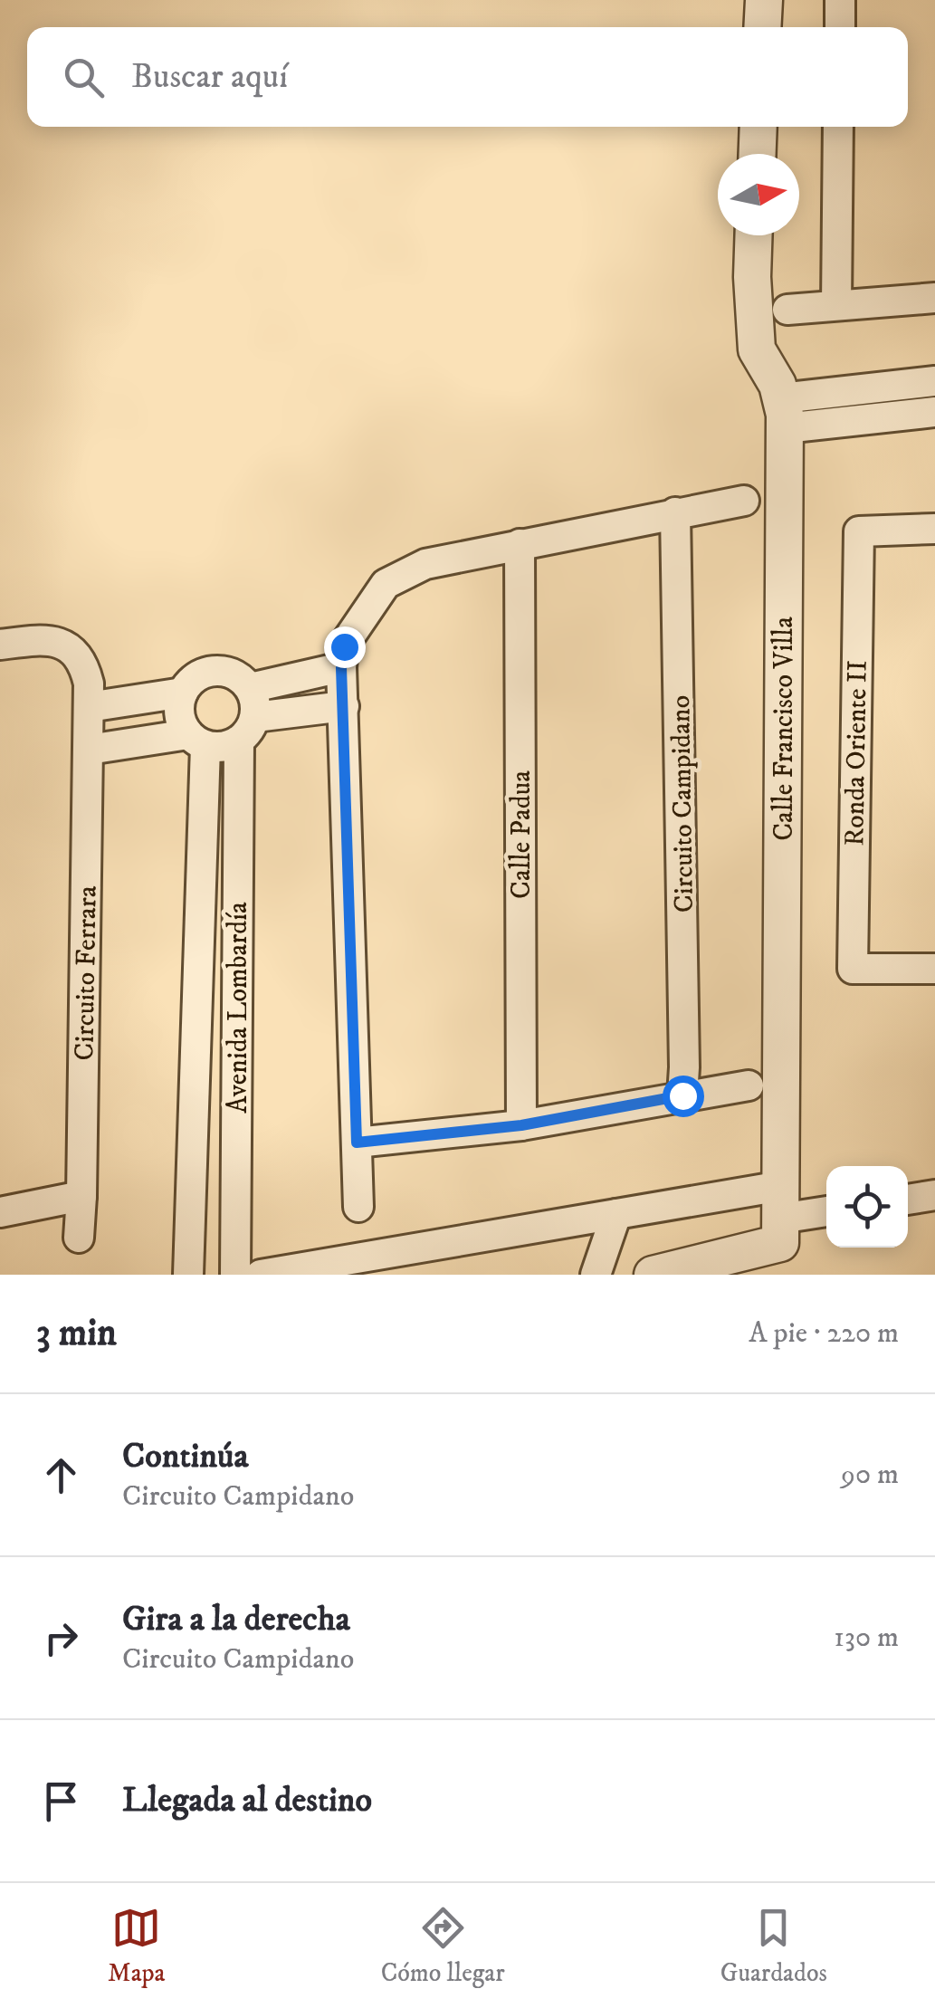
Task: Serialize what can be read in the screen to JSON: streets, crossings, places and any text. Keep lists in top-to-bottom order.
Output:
{
  "streets": {
    "street": [
      "Calle Francisco Villa",
      "Ronda Oriente II",
      "Circuito Campidano",
      "Calle Padua",
      "Circuito Ferrara",
      "Avenida Lombardía"
    ]
  },
  "north": "right",
  "page": {
    "search": "Buscar aquí",
    "heading": ["3 min", "A pie · 220 m"],
    "list": [
      ["Continúa", "Circuito Campidano", "90 m"],
      ["Gira a la derecha", "Circuito Campidano", "130 m"],
      "Llegada al destino"
    ],
    "nav": ["Mapa", "Cómo llegar", "Guardados"]
  }
}
